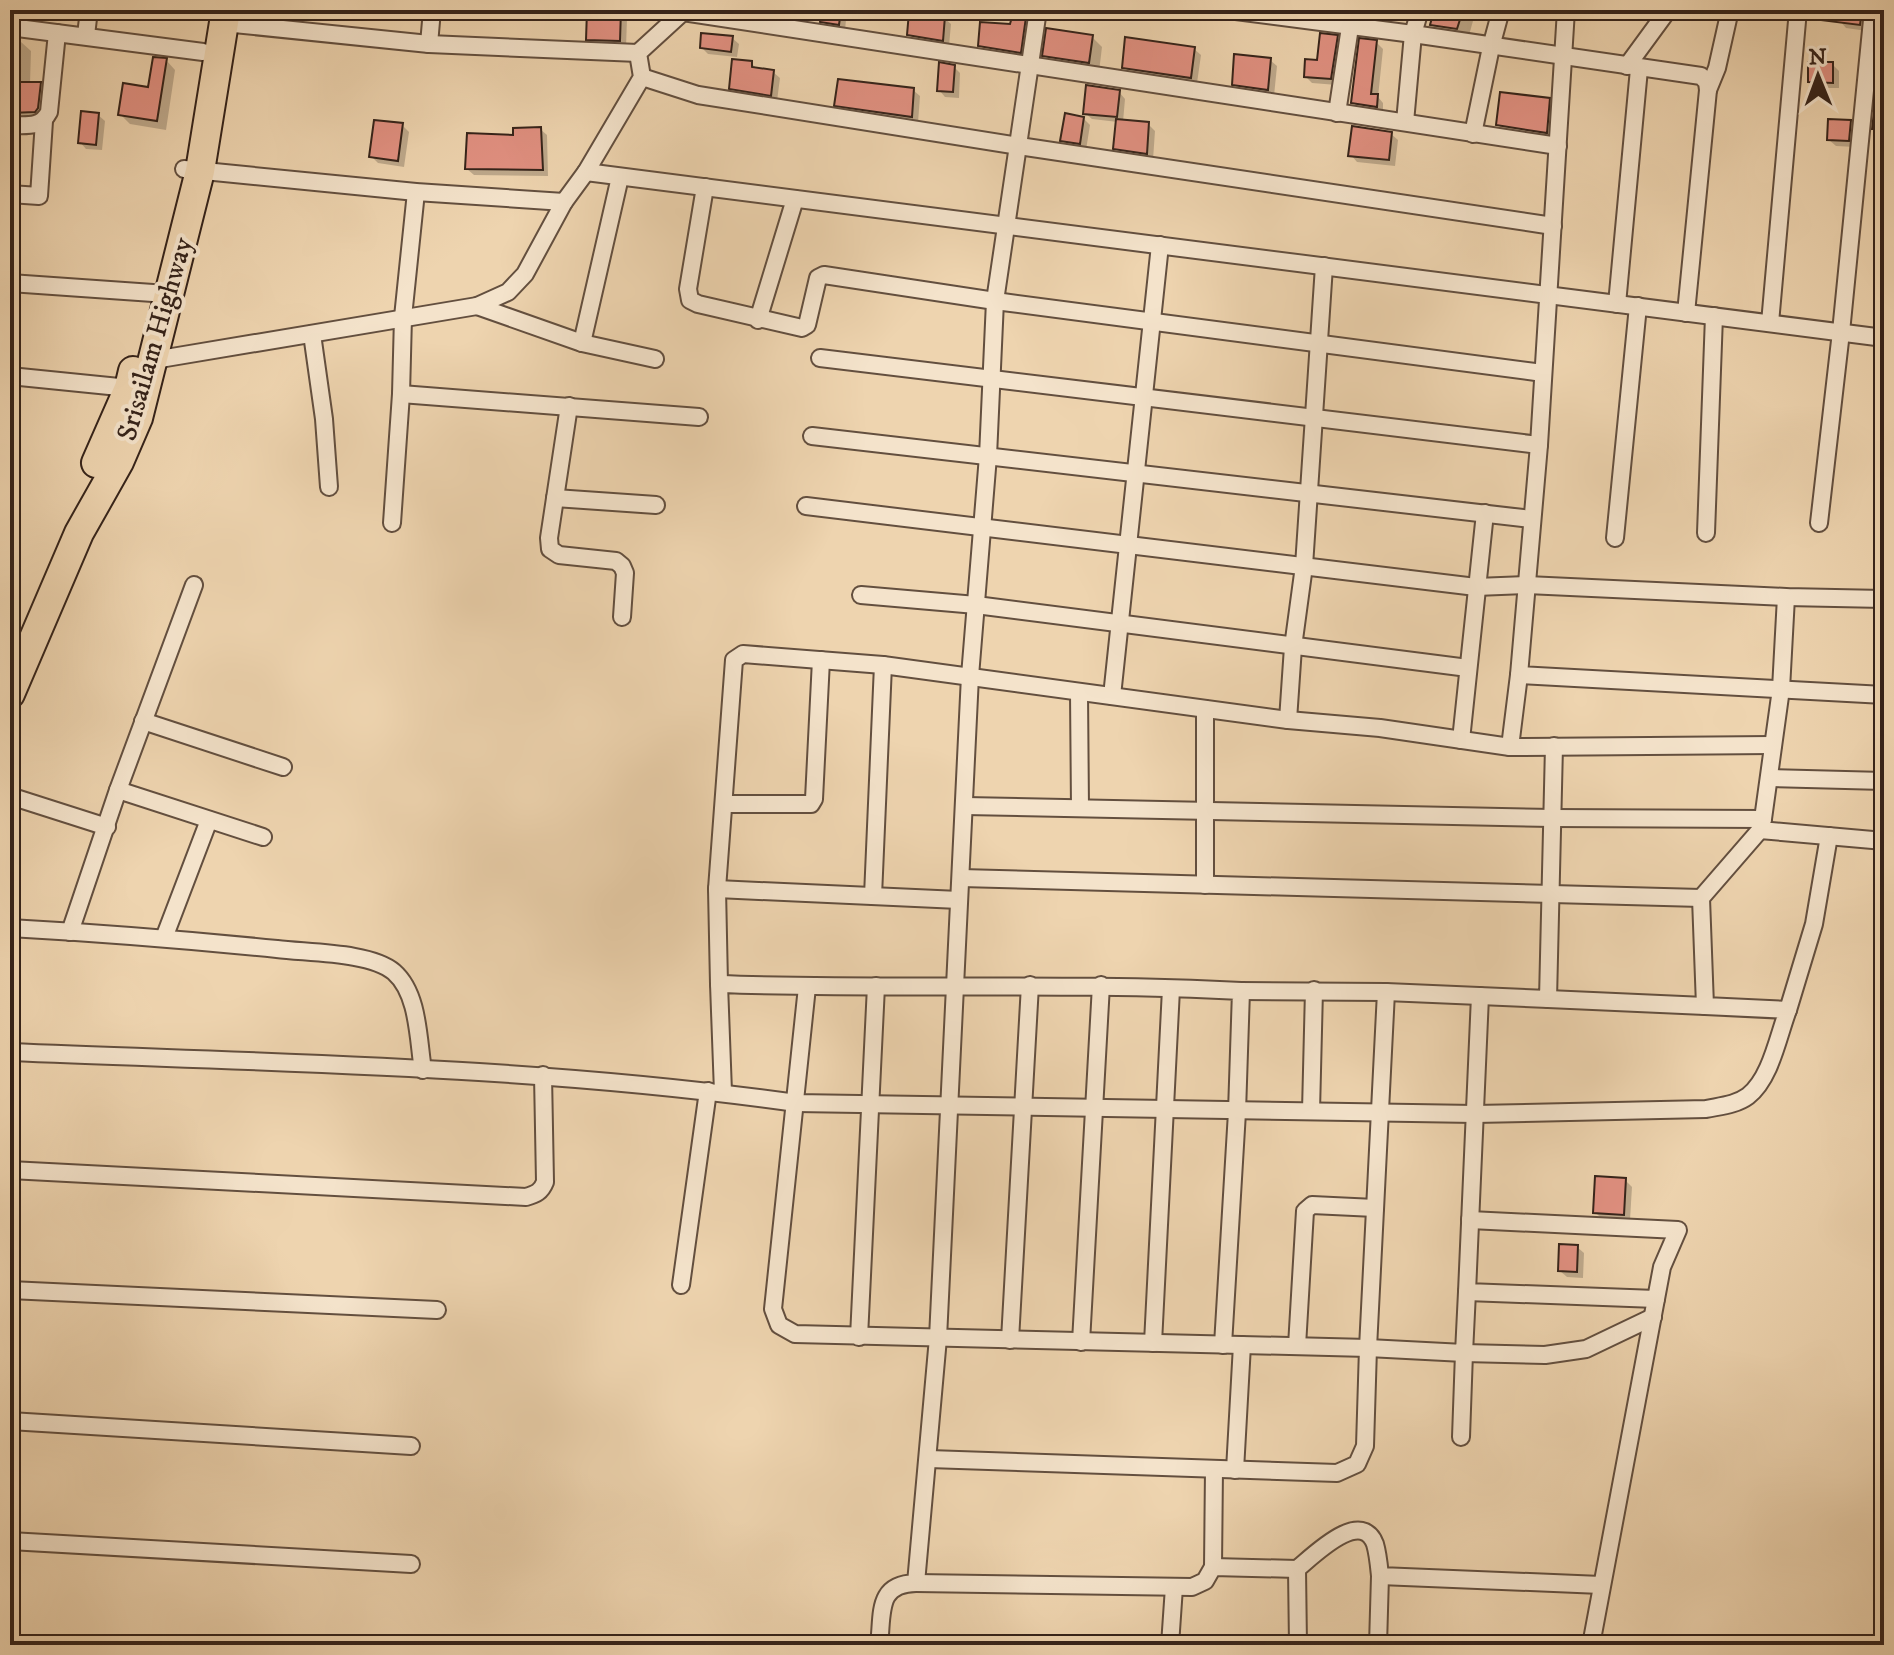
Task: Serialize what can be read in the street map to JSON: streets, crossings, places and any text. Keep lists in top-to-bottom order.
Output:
{
  "streets": {
    "highway": ["Srisailam Highway"]
  },
  "north": "top"
}
